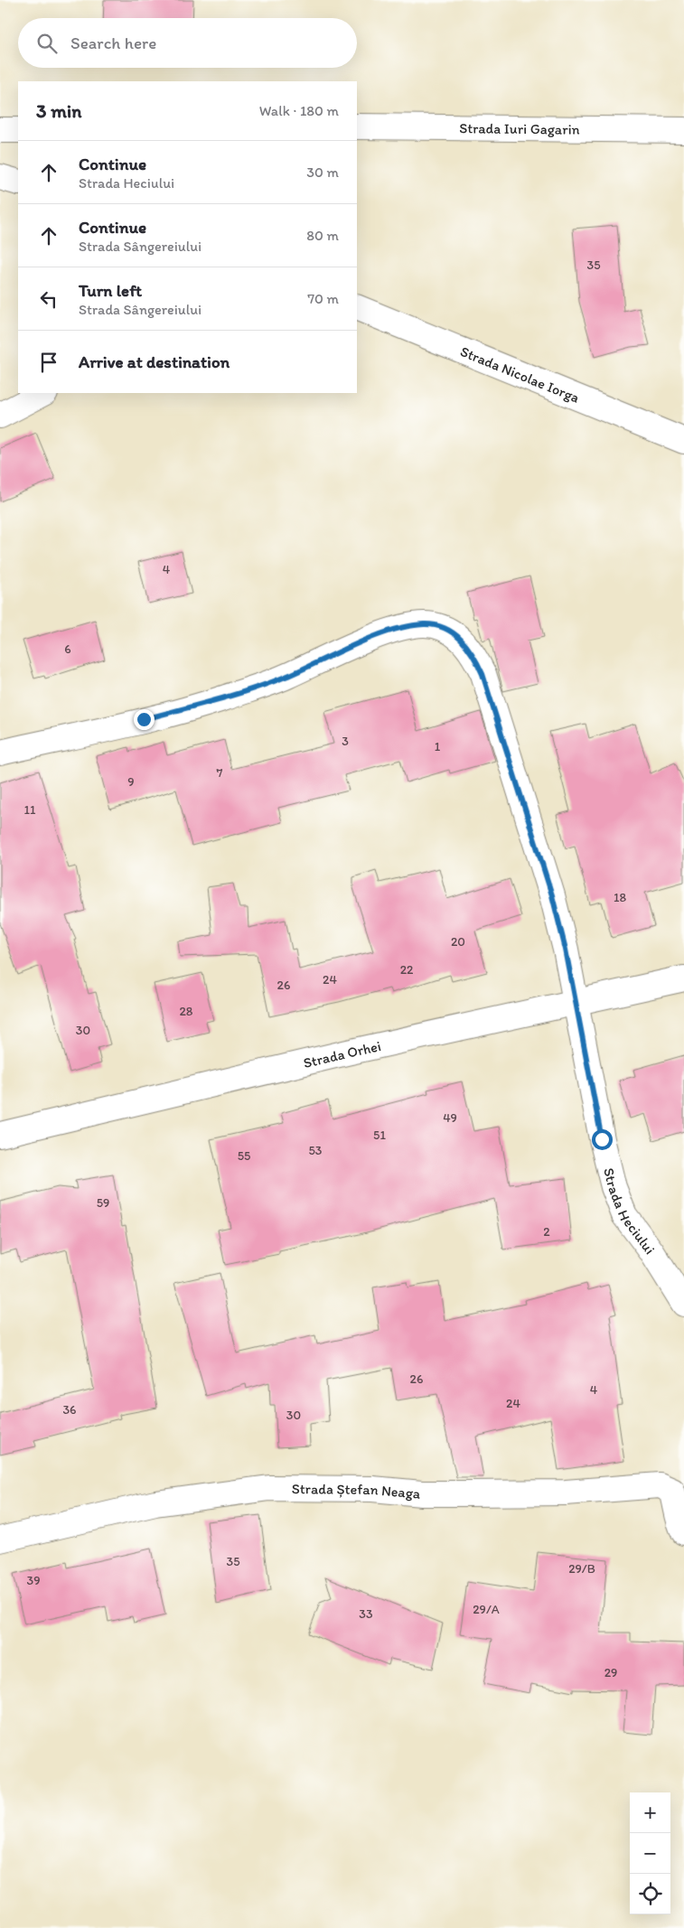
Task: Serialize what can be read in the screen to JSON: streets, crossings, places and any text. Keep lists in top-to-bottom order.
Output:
{
  "streets": {
    "street": [
      "Strada Iuri Gagarin",
      "Strada Nicolae Iorga",
      "Strada Orhei",
      "Strada Heciului",
      "Strada Ștefan Neaga"
    ]
  },
  "crossings": [
    ["Strada Orhei", "Strada Heciului"]
  ],
  "house_numbers": [
    "35",
    "4",
    "6",
    "3",
    "1",
    "7",
    "9",
    "11",
    "18",
    "20",
    "22",
    "24",
    "26",
    "28",
    "30",
    "49",
    "51",
    "53",
    "55",
    "59",
    "2",
    "26",
    "4",
    "24",
    "36",
    "30",
    "35",
    "29/B",
    "39",
    "29/A",
    "33",
    "29"
  ],
  "page": {
    "search": "Search here",
    "heading": ["3 min", "Walk · 180 m"],
    "list": [
      ["Continue", "Strada Heciului", "30 m"],
      ["Continue", "Strada Sângereiului", "80 m"],
      ["Turn left", "Strada Sângereiului", "70 m"],
      "Arrive at destination"
    ],
    "map_buttons": ["+", "−"]
  }
}
